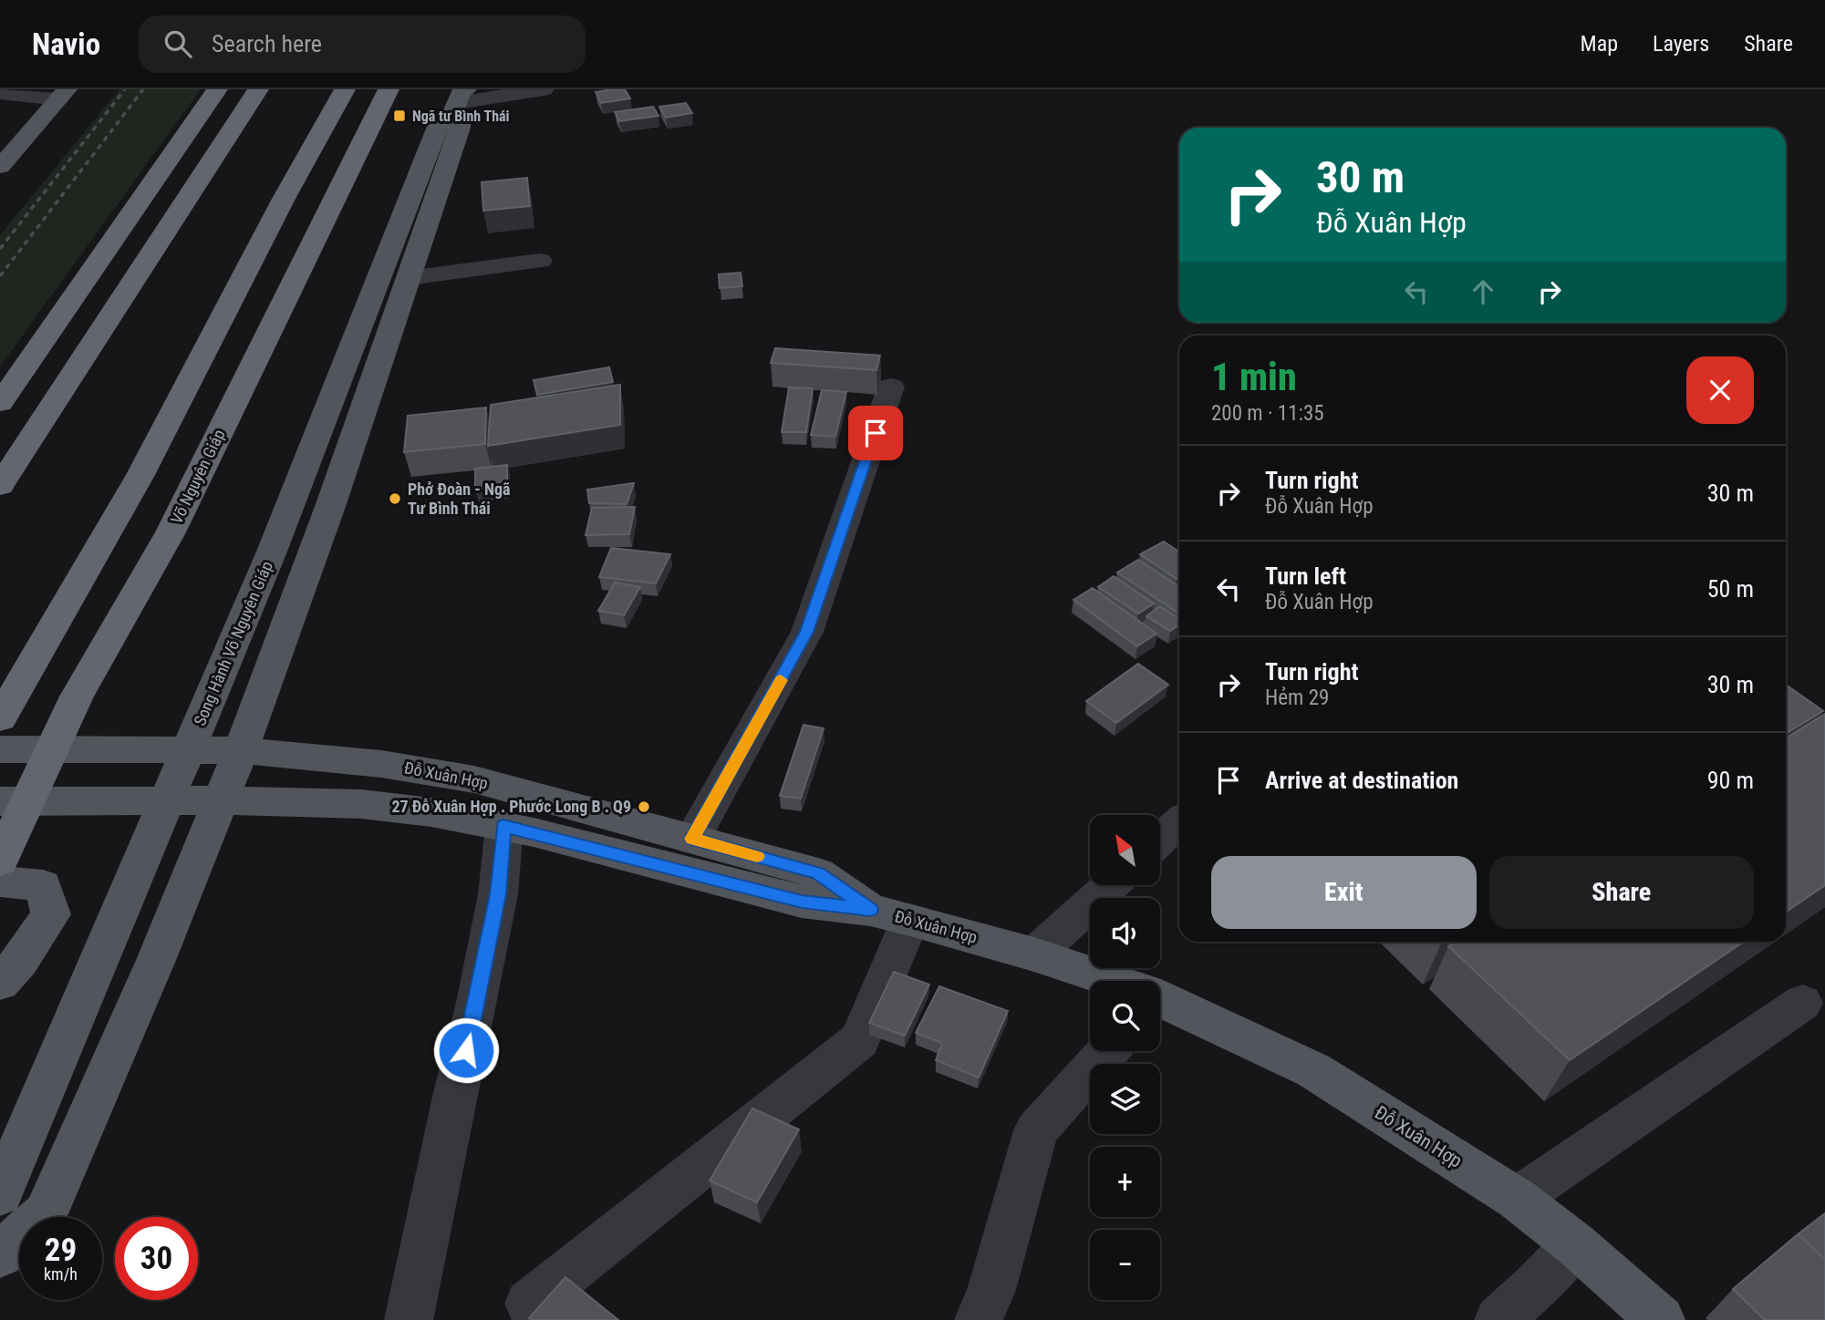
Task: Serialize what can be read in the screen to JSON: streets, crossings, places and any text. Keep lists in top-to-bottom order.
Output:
{
  "streets": {
    "highway": ["Võ Nguyên Giáp"],
    "main road": ["Song Hành Võ Nguyên Giáp", "Đỗ Xuân Hợp"]
  },
  "crossings": [
    ["Võ Nguyên Giáp", "Đỗ Xuân Hợp"],
    ["Song Hành Võ Nguyên Giáp", "Đỗ Xuân Hợp"]
  ],
  "places": {
    "transit": ["Ngã tư Bình Thái"],
    "other": ["Phở Đoàn - Ngã Tư Bình Thái", "27 Đỗ Xuân Hợp . Phước Long B . Q9"]
  },
  "north": "top left",
  "page": {
    "header": "Navio",
    "search": "Search here",
    "nav": ["Map", "Layers", "Share"],
    "turn": ["30 m", "Đỗ Xuân Hợp"],
    "heading": ["1 min", "200 m · 11:35"],
    "list": [
      {
        "name": "Turn right",
        "note": "Đỗ Xuân Hợp",
        "value": "30 m"
      },
      {
        "name": "Turn left",
        "note": "Đỗ Xuân Hợp",
        "value": "50 m"
      },
      {
        "name": "Turn right",
        "note": "Hẻm 29",
        "value": "30 m"
      },
      {
        "name": "Arrive at destination",
        "value": "90 m"
      }
    ],
    "map_buttons": ["+", "−"],
    "buttons": ["Exit", "Share"],
    "speed": "29 km/h",
    "limit": "30"
  }
}
